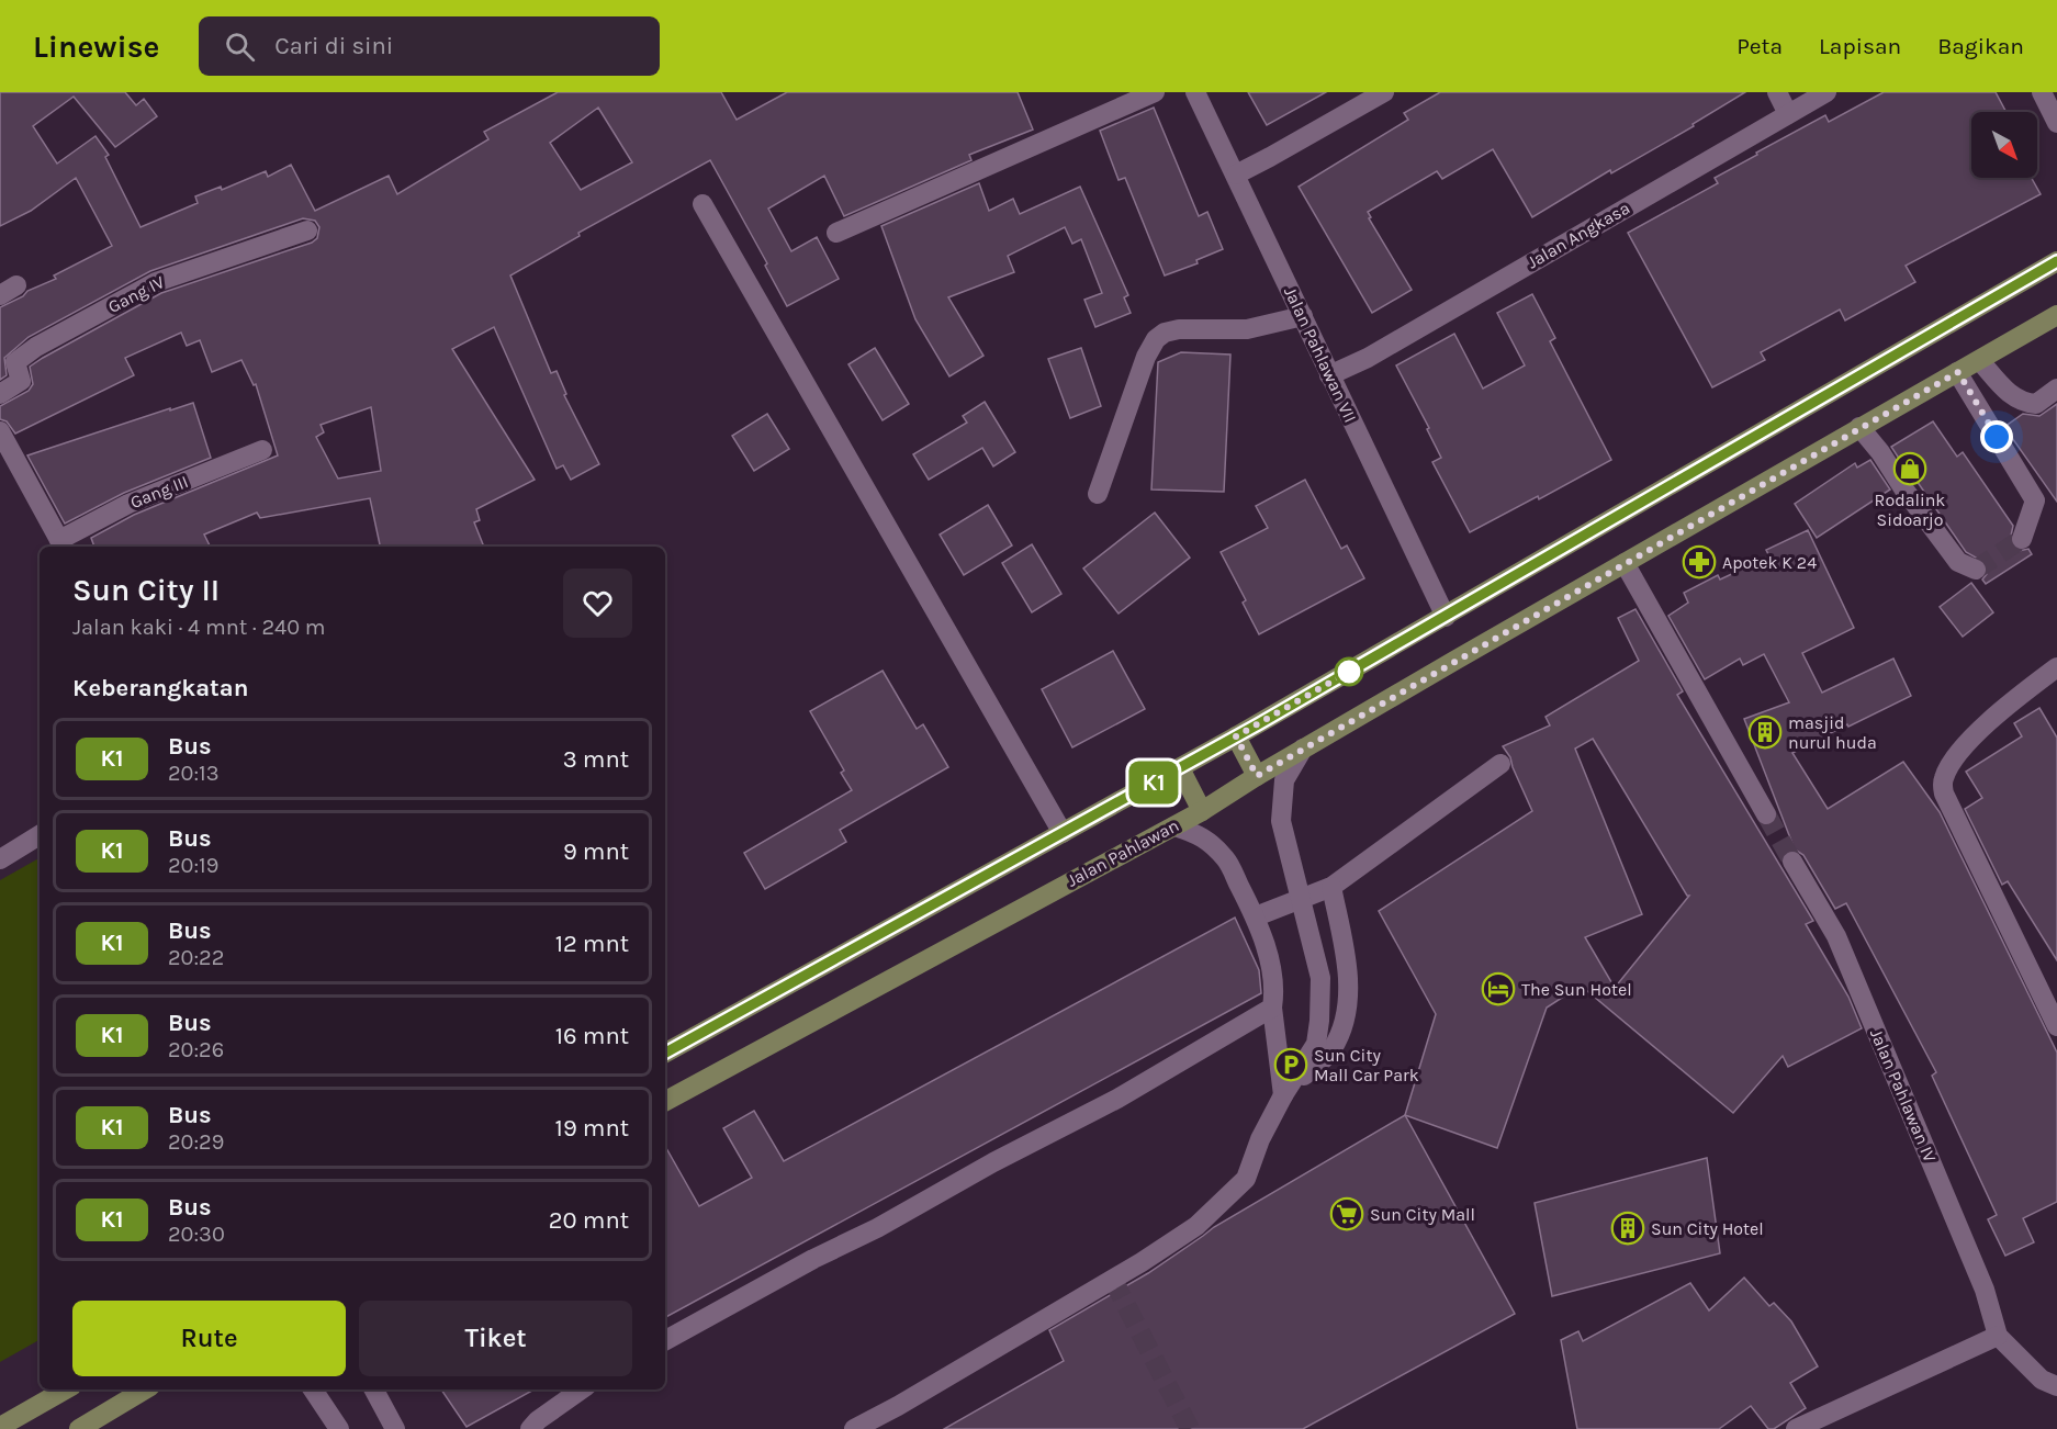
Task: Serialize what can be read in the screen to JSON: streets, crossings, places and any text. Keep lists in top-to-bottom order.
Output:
{
  "streets": {
    "main road": ["Jalan Pahlawan"],
    "street": [
      "Jalan Angkasa",
      "Gang IV",
      "Jalan Pahlawan VII",
      "Gang III",
      "Jalan Pahlawan IV"
    ]
  },
  "crossings": [
    ["Jalan Angkasa", "Jalan Pahlawan VII"]
  ],
  "places": {
    "shop": ["Rodalink Sidoarjo"],
    "pharmacy": ["Apotek K 24"],
    "building": ["masjid nurul huda", "Sun City Hotel"],
    "hotel": ["The Sun Hotel"],
    "parking": ["Sun City Mall Car Park"],
    "supermarket": ["Sun City Mall"]
  },
  "lines": ["bus line K1"],
  "north": "bottom right",
  "page": {
    "header": "Linewise",
    "search": "Cari di sini",
    "nav": ["Peta", "Lapisan", "Bagikan"],
    "on_map": "K1",
    "heading": [
      ["Sun City II", "Jalan kaki · 4 mnt · 240 m"],
      "Keberangkatan"
    ],
    "list": [
      {
        "mark": "K1",
        "name": "Bus",
        "note": "20:13",
        "value": "3 mnt"
      },
      {
        "mark": "K1",
        "name": "Bus",
        "note": "20:19",
        "value": "9 mnt"
      },
      {
        "mark": "K1",
        "name": "Bus",
        "note": "20:22",
        "value": "12 mnt"
      },
      {
        "mark": "K1",
        "name": "Bus",
        "note": "20:26",
        "value": "16 mnt"
      },
      {
        "mark": "K1",
        "name": "Bus",
        "note": "20:29",
        "value": "19 mnt"
      },
      {
        "mark": "K1",
        "name": "Bus",
        "note": "20:30",
        "value": "20 mnt"
      }
    ],
    "buttons": ["Rute", "Tiket"]
  }
}
